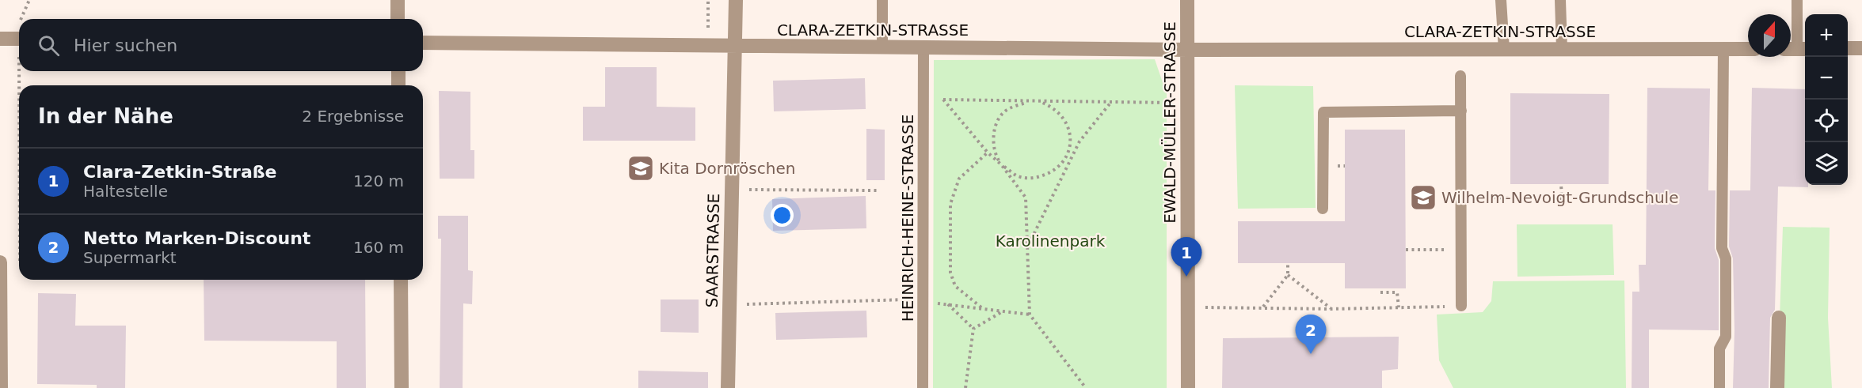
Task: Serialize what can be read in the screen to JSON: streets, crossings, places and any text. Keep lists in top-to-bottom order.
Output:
{
  "streets": {
    "street": ["CLARA-ZETKIN-STRASSE", "EWALD-MÜLLER-STRASSE", "SAARSTRASSE"],
    "lane": ["HEINRICH-HEINE-STRASSE"]
  },
  "crossings": [
    ["CLARA-ZETKIN-STRASSE", "EWALD-MÜLLER-STRASSE"],
    ["CLARA-ZETKIN-STRASSE", "HEINRICH-HEINE-STRASSE"],
    ["CLARA-ZETKIN-STRASSE", "SAARSTRASSE"]
  ],
  "parks": ["Karolinenpark"],
  "places": {
    "school or university": ["Kita Dornröschen", "Wilhelm-Nevoigt-Grundschule"]
  },
  "north": "top",
  "page": {
    "map_buttons": ["+", "−"],
    "search": "Hier suchen",
    "heading": ["In der Nähe", "2 Ergebnisse"],
    "list": [
      {
        "mark": "1",
        "name": "Clara-Zetkin-Straße",
        "note": "Haltestelle",
        "value": "120 m"
      },
      {
        "mark": "2",
        "name": "Netto Marken-Discount",
        "note": "Supermarkt",
        "value": "160 m"
      }
    ],
    "pins": ["1", "2"]
  }
}
